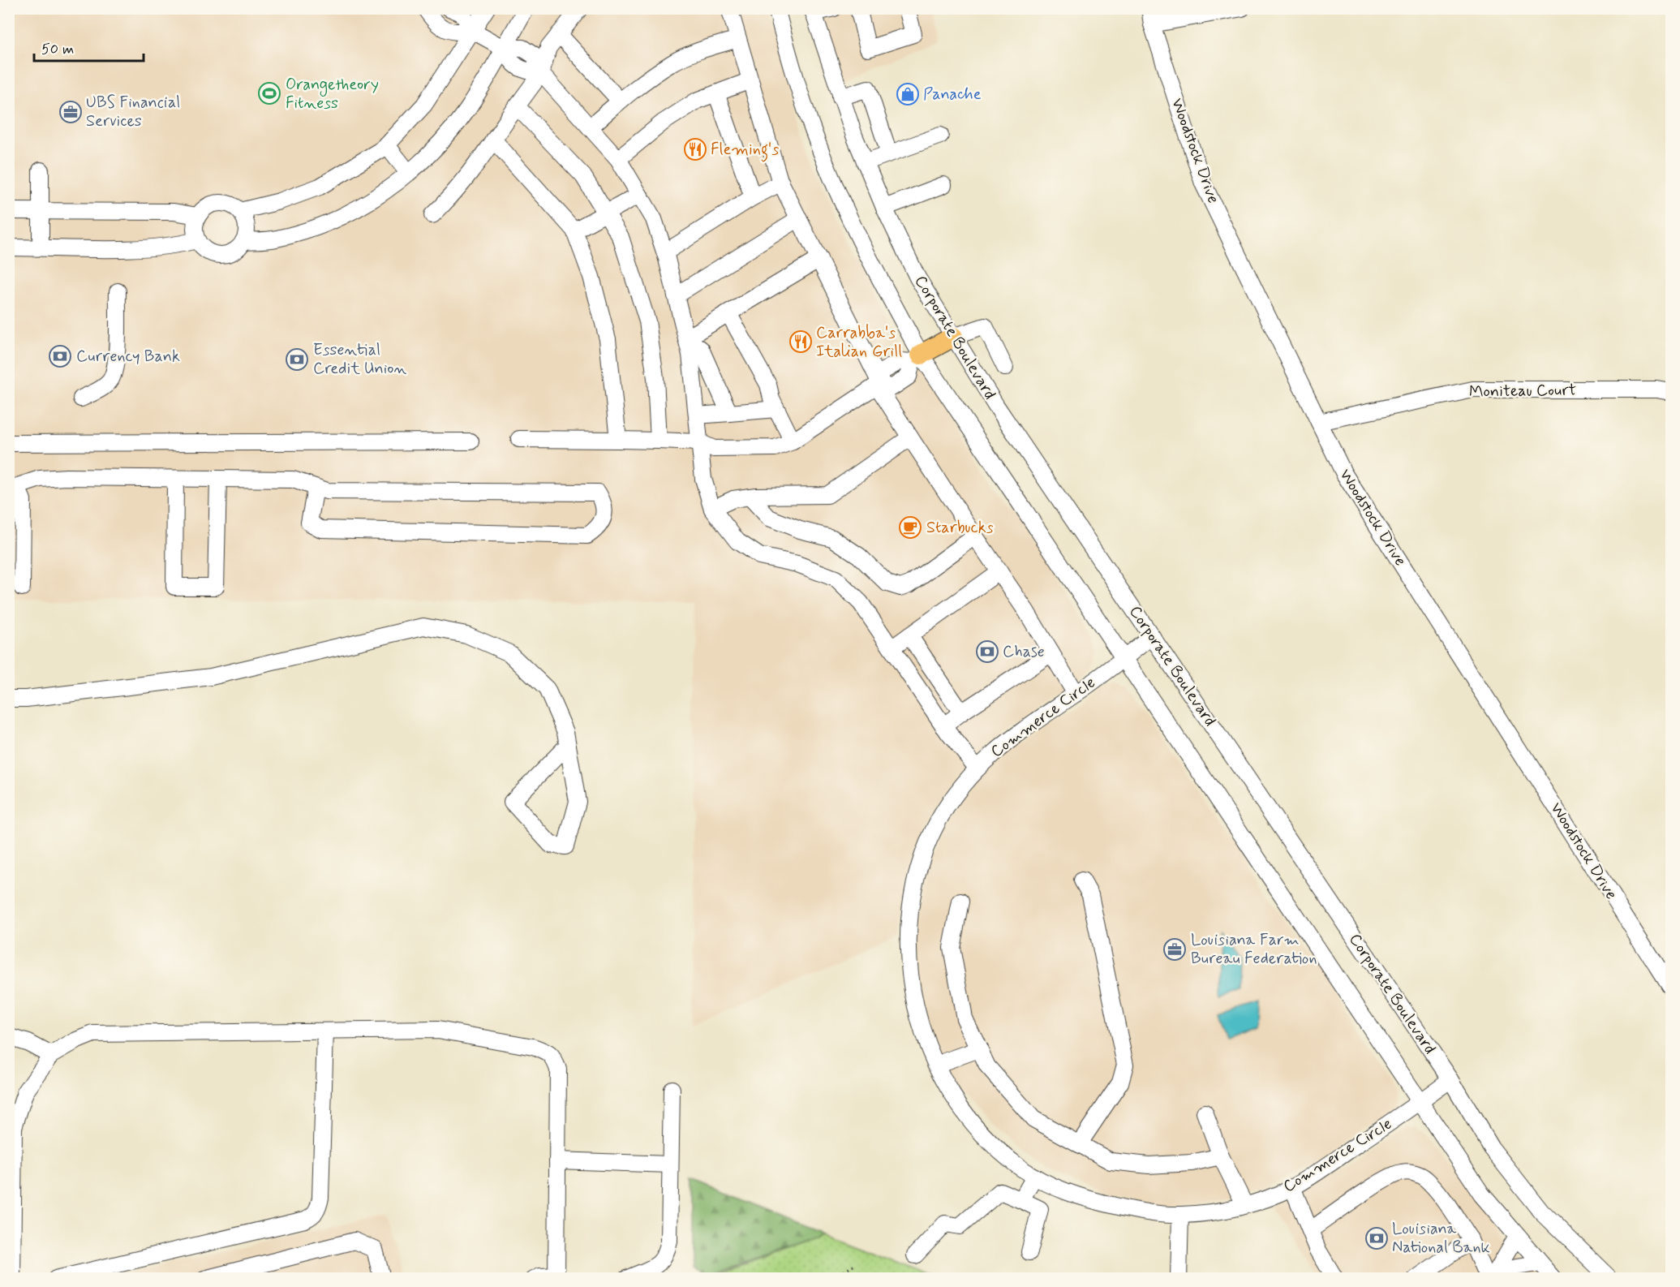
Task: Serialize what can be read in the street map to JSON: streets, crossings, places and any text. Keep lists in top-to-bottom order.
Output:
{
  "streets": {
    "street": [
      "Woodstock Drive",
      "Corporate Boulevard",
      "Moniteau Court",
      "Commerce Circle"
    ]
  },
  "crossings": [
    ["Woodstock Drive", "Moniteau Court"],
    ["Corporate Boulevard", "Commerce Circle"]
  ],
  "places": {
    "sports": ["Orangetheory Fitness"],
    "shop": ["Panache"],
    "office": ["UBS Financial Services", "Louisiana Farm Bureau Federation"],
    "restaurant": ["Fleming's", "Carrabba's Italian Grill"],
    "bank": [
      "Currency Bank",
      "Essential Credit Union",
      "Chase",
      "Louisiana National Bank"
    ],
    "cafe": ["Starbucks"]
  },
  "scale_bar": "50 m"
}
